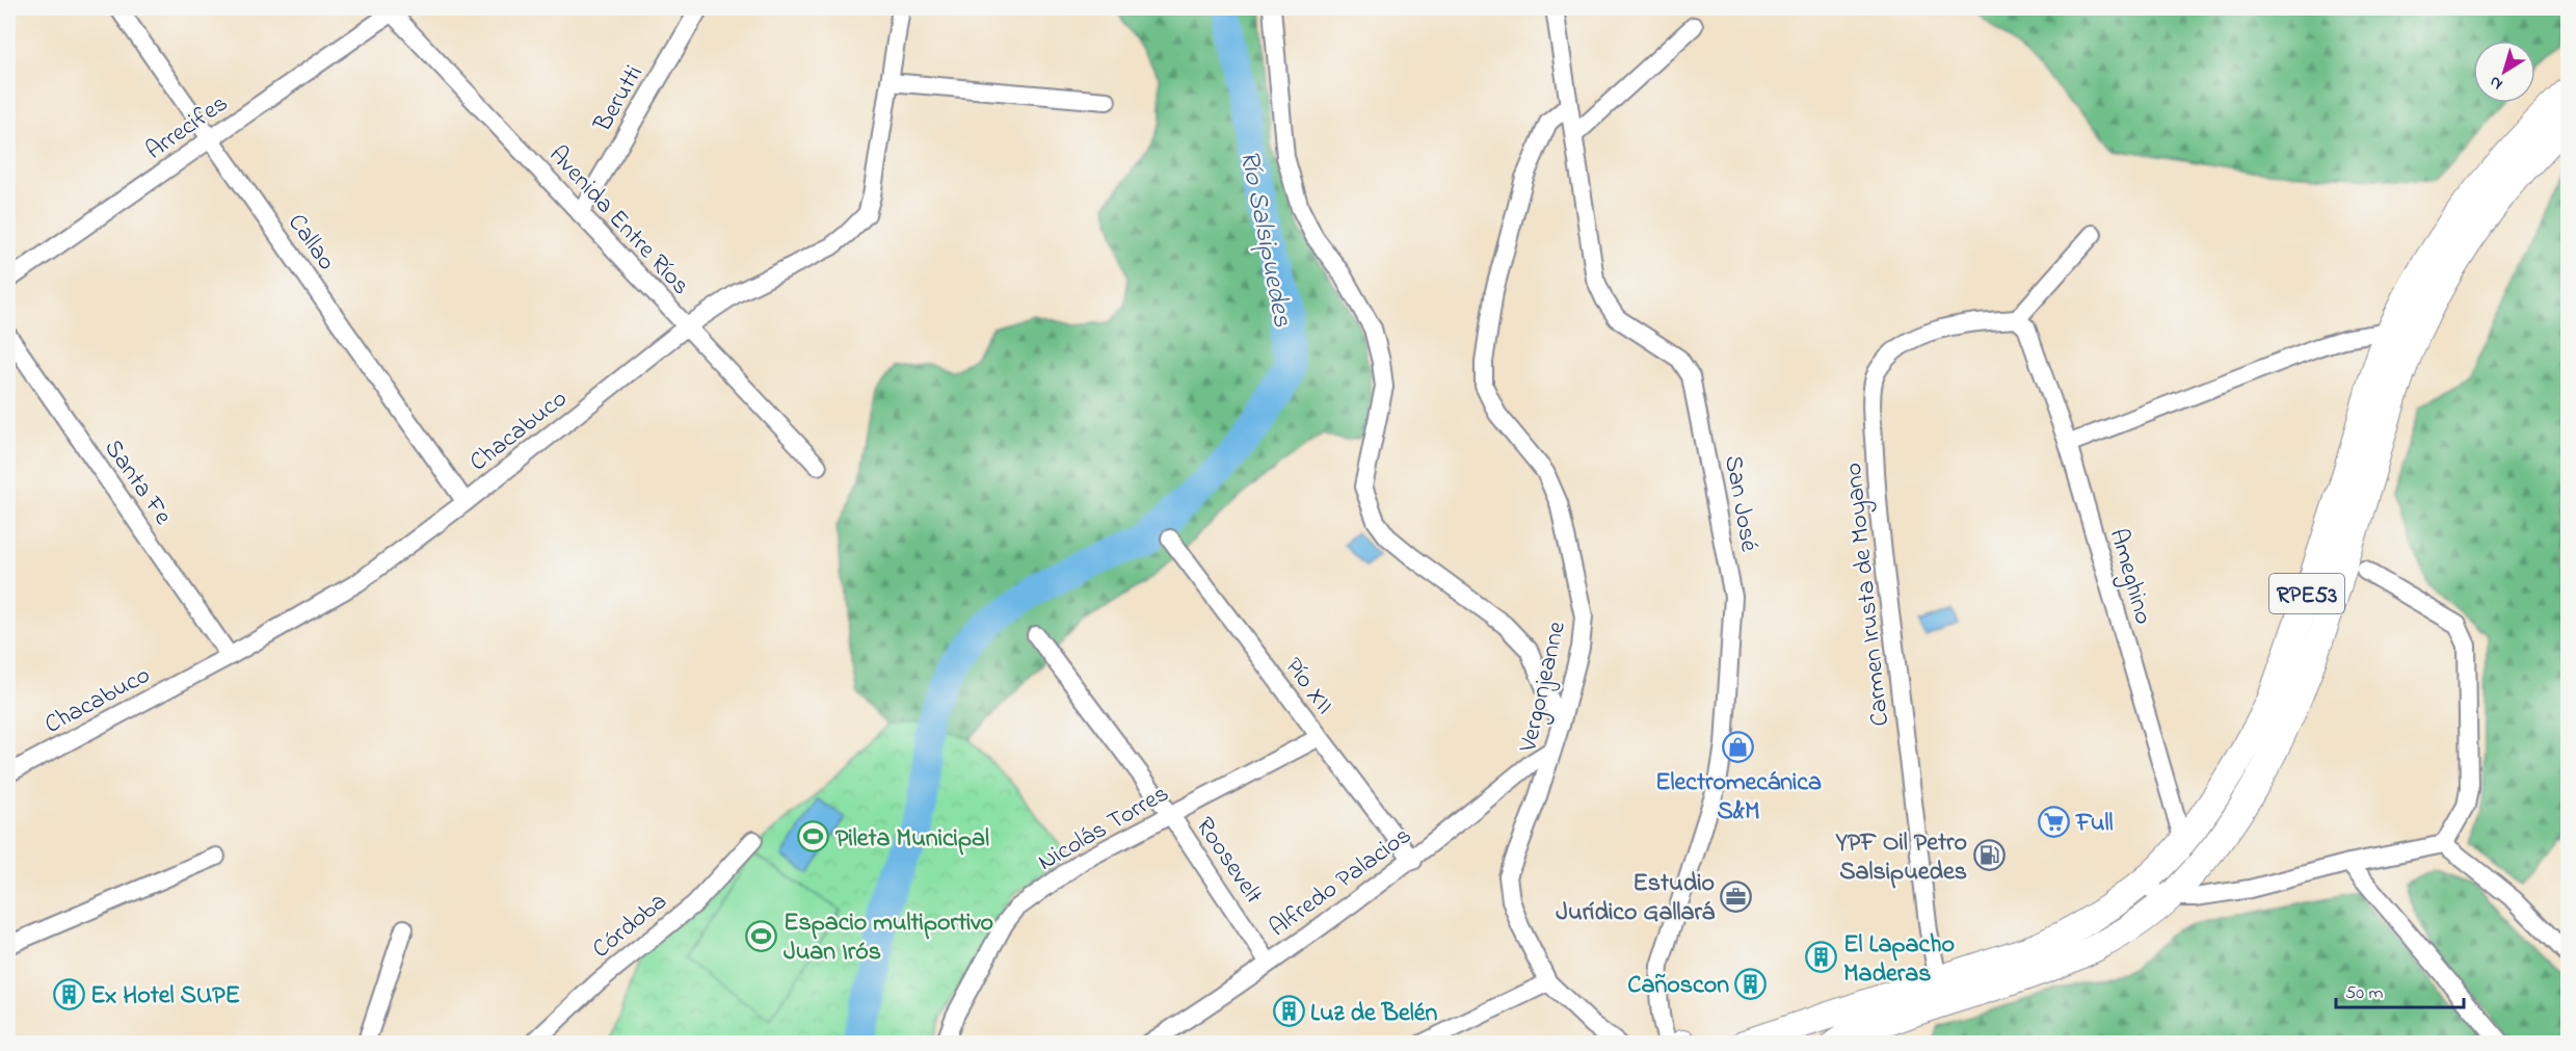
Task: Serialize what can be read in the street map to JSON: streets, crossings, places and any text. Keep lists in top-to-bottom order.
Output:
{
  "streets": {
    "main road": ["RPE53"],
    "street": [
      "Berutti",
      "Arrecifes",
      "Avenida Entre Ríos",
      "Callao",
      "Chacabuco",
      "Santa Fe",
      "San José",
      "Ameghino",
      "Carmen Irusta de Moyano",
      "Pío XII",
      "Vergonjeanne",
      "Nicolás Torres",
      "Roosevelt",
      "Alfredo Palacios",
      "Córdoba"
    ]
  },
  "crossings": [
    ["Berutti", "Avenida Entre Ríos"],
    ["Arrecifes", "Avenida Entre Ríos"],
    ["Arrecifes", "Callao"],
    ["Avenida Entre Ríos", "Chacabuco"],
    ["Callao", "Chacabuco"],
    ["Chacabuco", "Santa Fe"],
    ["San José", "Vergonjeanne"],
    ["Ameghino", "RPE53"],
    ["Ameghino", "Carmen Irusta de Moyano"],
    ["RPE53", "Carmen Irusta de Moyano"],
    ["Pío XII", "Nicolás Torres"],
    ["Pío XII", "Alfredo Palacios"],
    ["Vergonjeanne", "Alfredo Palacios"],
    ["Nicolás Torres", "Roosevelt"],
    ["Roosevelt", "Alfredo Palacios"]
  ],
  "water": ["Río Salsipuedes"],
  "places": {
    "shop": ["Electromecánica S&M"],
    "supermarket": ["Full"],
    "sports": ["Pileta Municipal", "Espacio multiportivo Juan Irós"],
    "fuel station": ["YPF Oil Petro Salsipuedes"],
    "office": ["Estudio Jurídico Gallará"],
    "building": [
      "El Lapacho Maderas",
      "Cañoscon",
      "Ex Hotel SUPE",
      "Luz de Belén"
    ]
  },
  "scale_bar": "50 m",
  "north": "bottom left"
}
